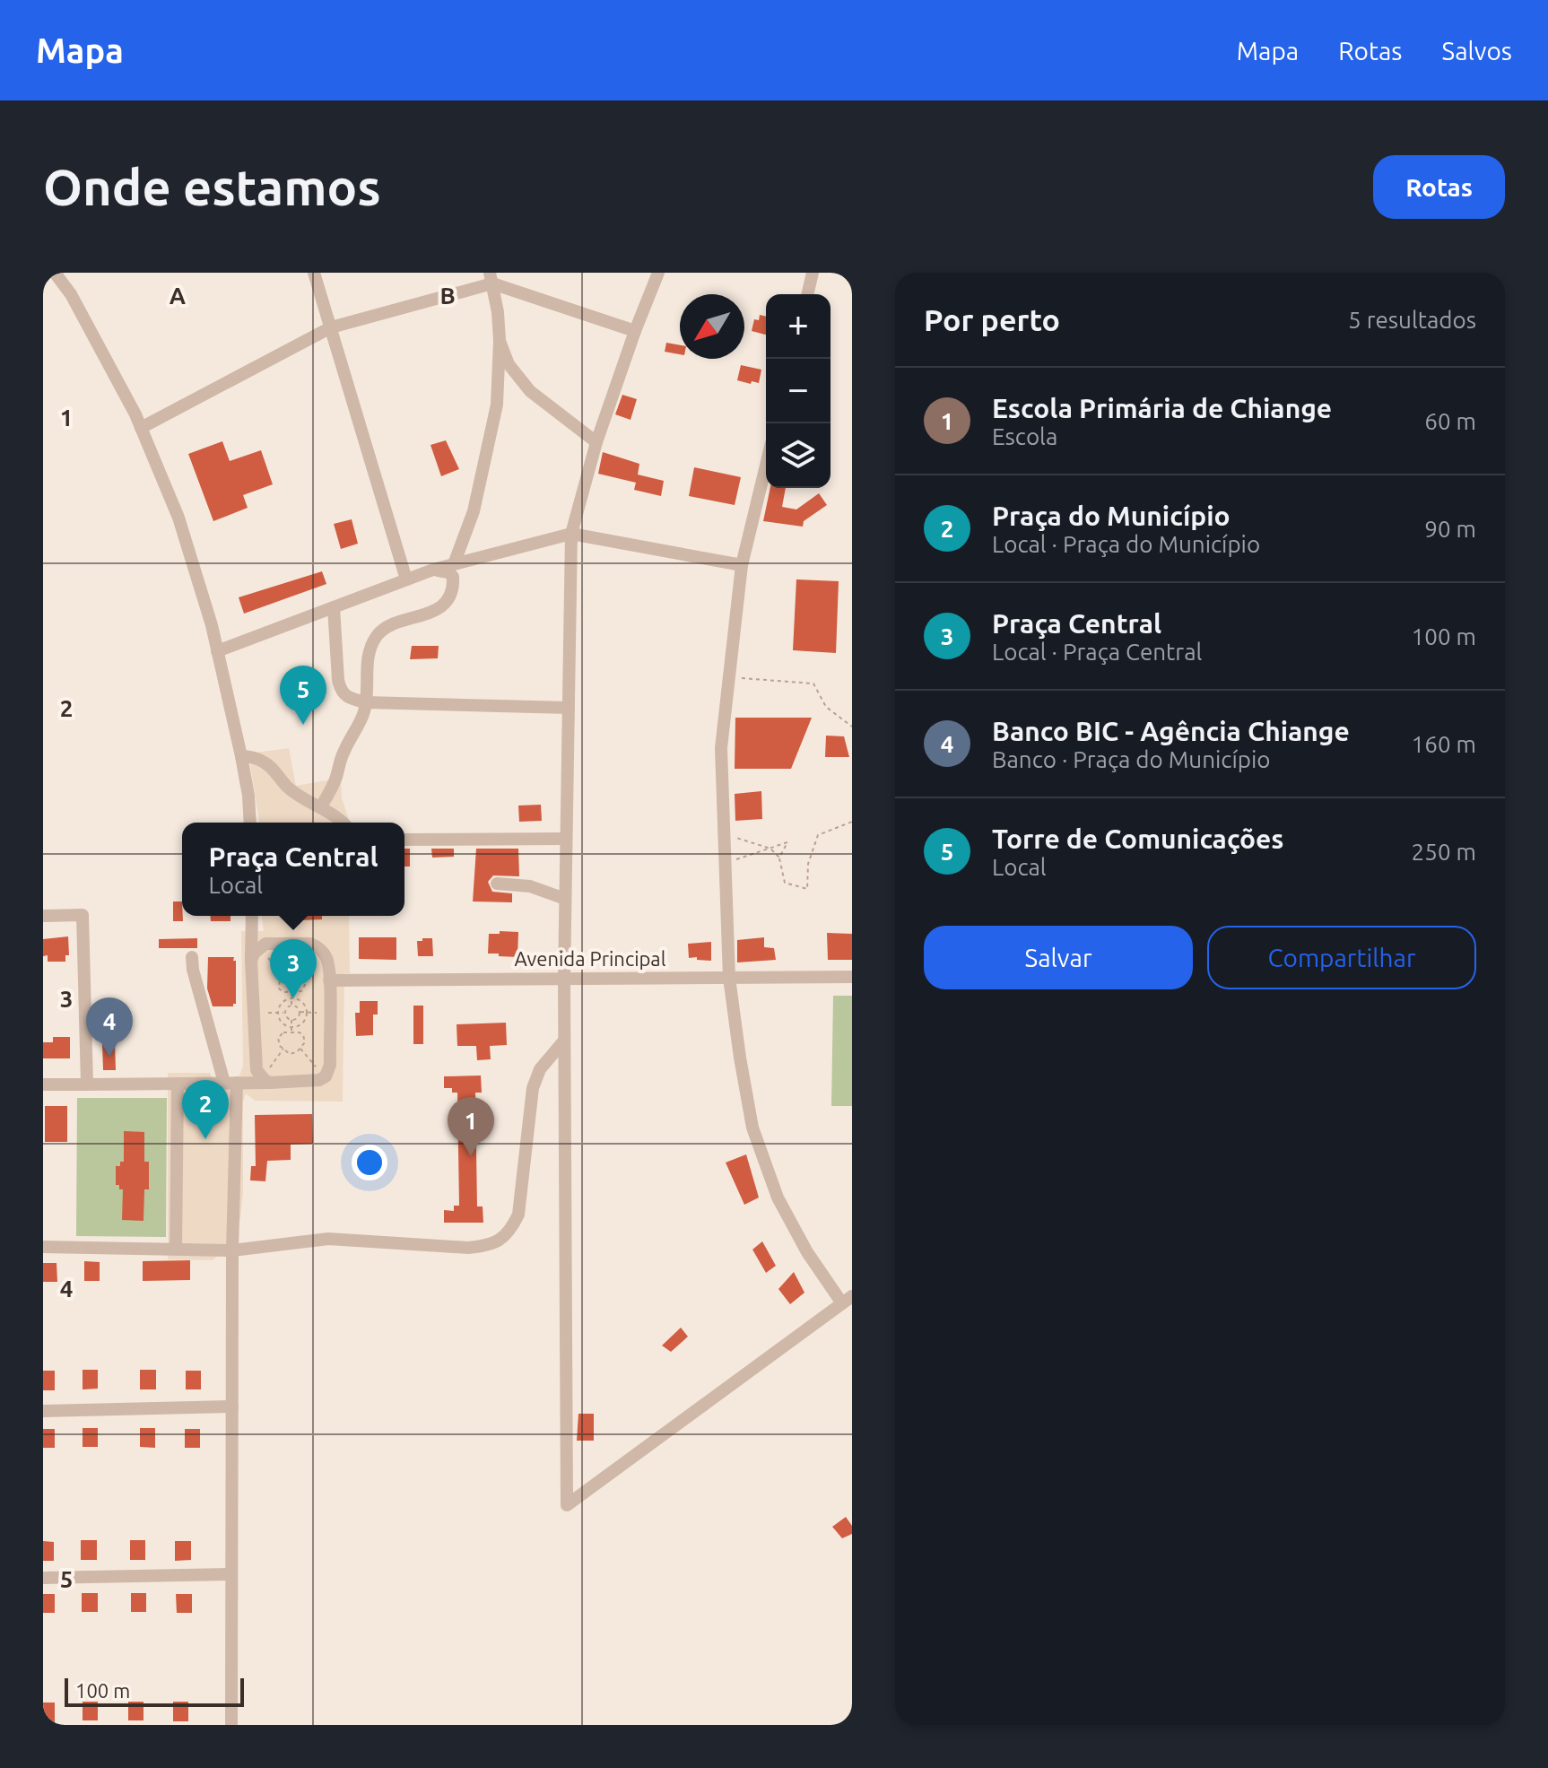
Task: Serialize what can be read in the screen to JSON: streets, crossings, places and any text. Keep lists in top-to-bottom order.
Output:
{
  "streets": {
    "street": ["Avenida Principal"]
  },
  "scale_bar": "100 m",
  "north": "bottom left",
  "page": {
    "header": "Mapa",
    "nav": ["Mapa", "Rotas", "Salvos"],
    "buttons": [
      "Rotas",
      ["Salvar", "Compartilhar"]
    ],
    "title": "Onde estamos",
    "heading": ["Por perto", "5 resultados"],
    "map_buttons": ["+", "−"],
    "list": [
      {
        "mark": "1",
        "name": "Escola Primária de Chiange",
        "note": "Escola",
        "value": "60 m"
      },
      {
        "mark": "2",
        "name": "Praça do Município",
        "note": "Local · Praça do Município",
        "value": "90 m"
      },
      {
        "mark": "3",
        "name": "Praça Central",
        "note": "Local · Praça Central",
        "value": "100 m"
      },
      {
        "mark": "4",
        "name": "Banco BIC - Agência Chiange",
        "note": "Banco · Praça do Município",
        "value": "160 m"
      },
      {
        "mark": "5",
        "name": "Torre de Comunicações",
        "note": "Local",
        "value": "250 m"
      }
    ],
    "pins": [
      "5",
      "3",
      "4",
      "2",
      "1"
    ],
    "popup": ["Praça Central", "Local"],
    "scale": "100 m"
  },
  "grid": {
    "columns": ["A", "B"],
    "rows": [
      "1",
      "2",
      "3",
      "4",
      "5"
    ]
  }
}
